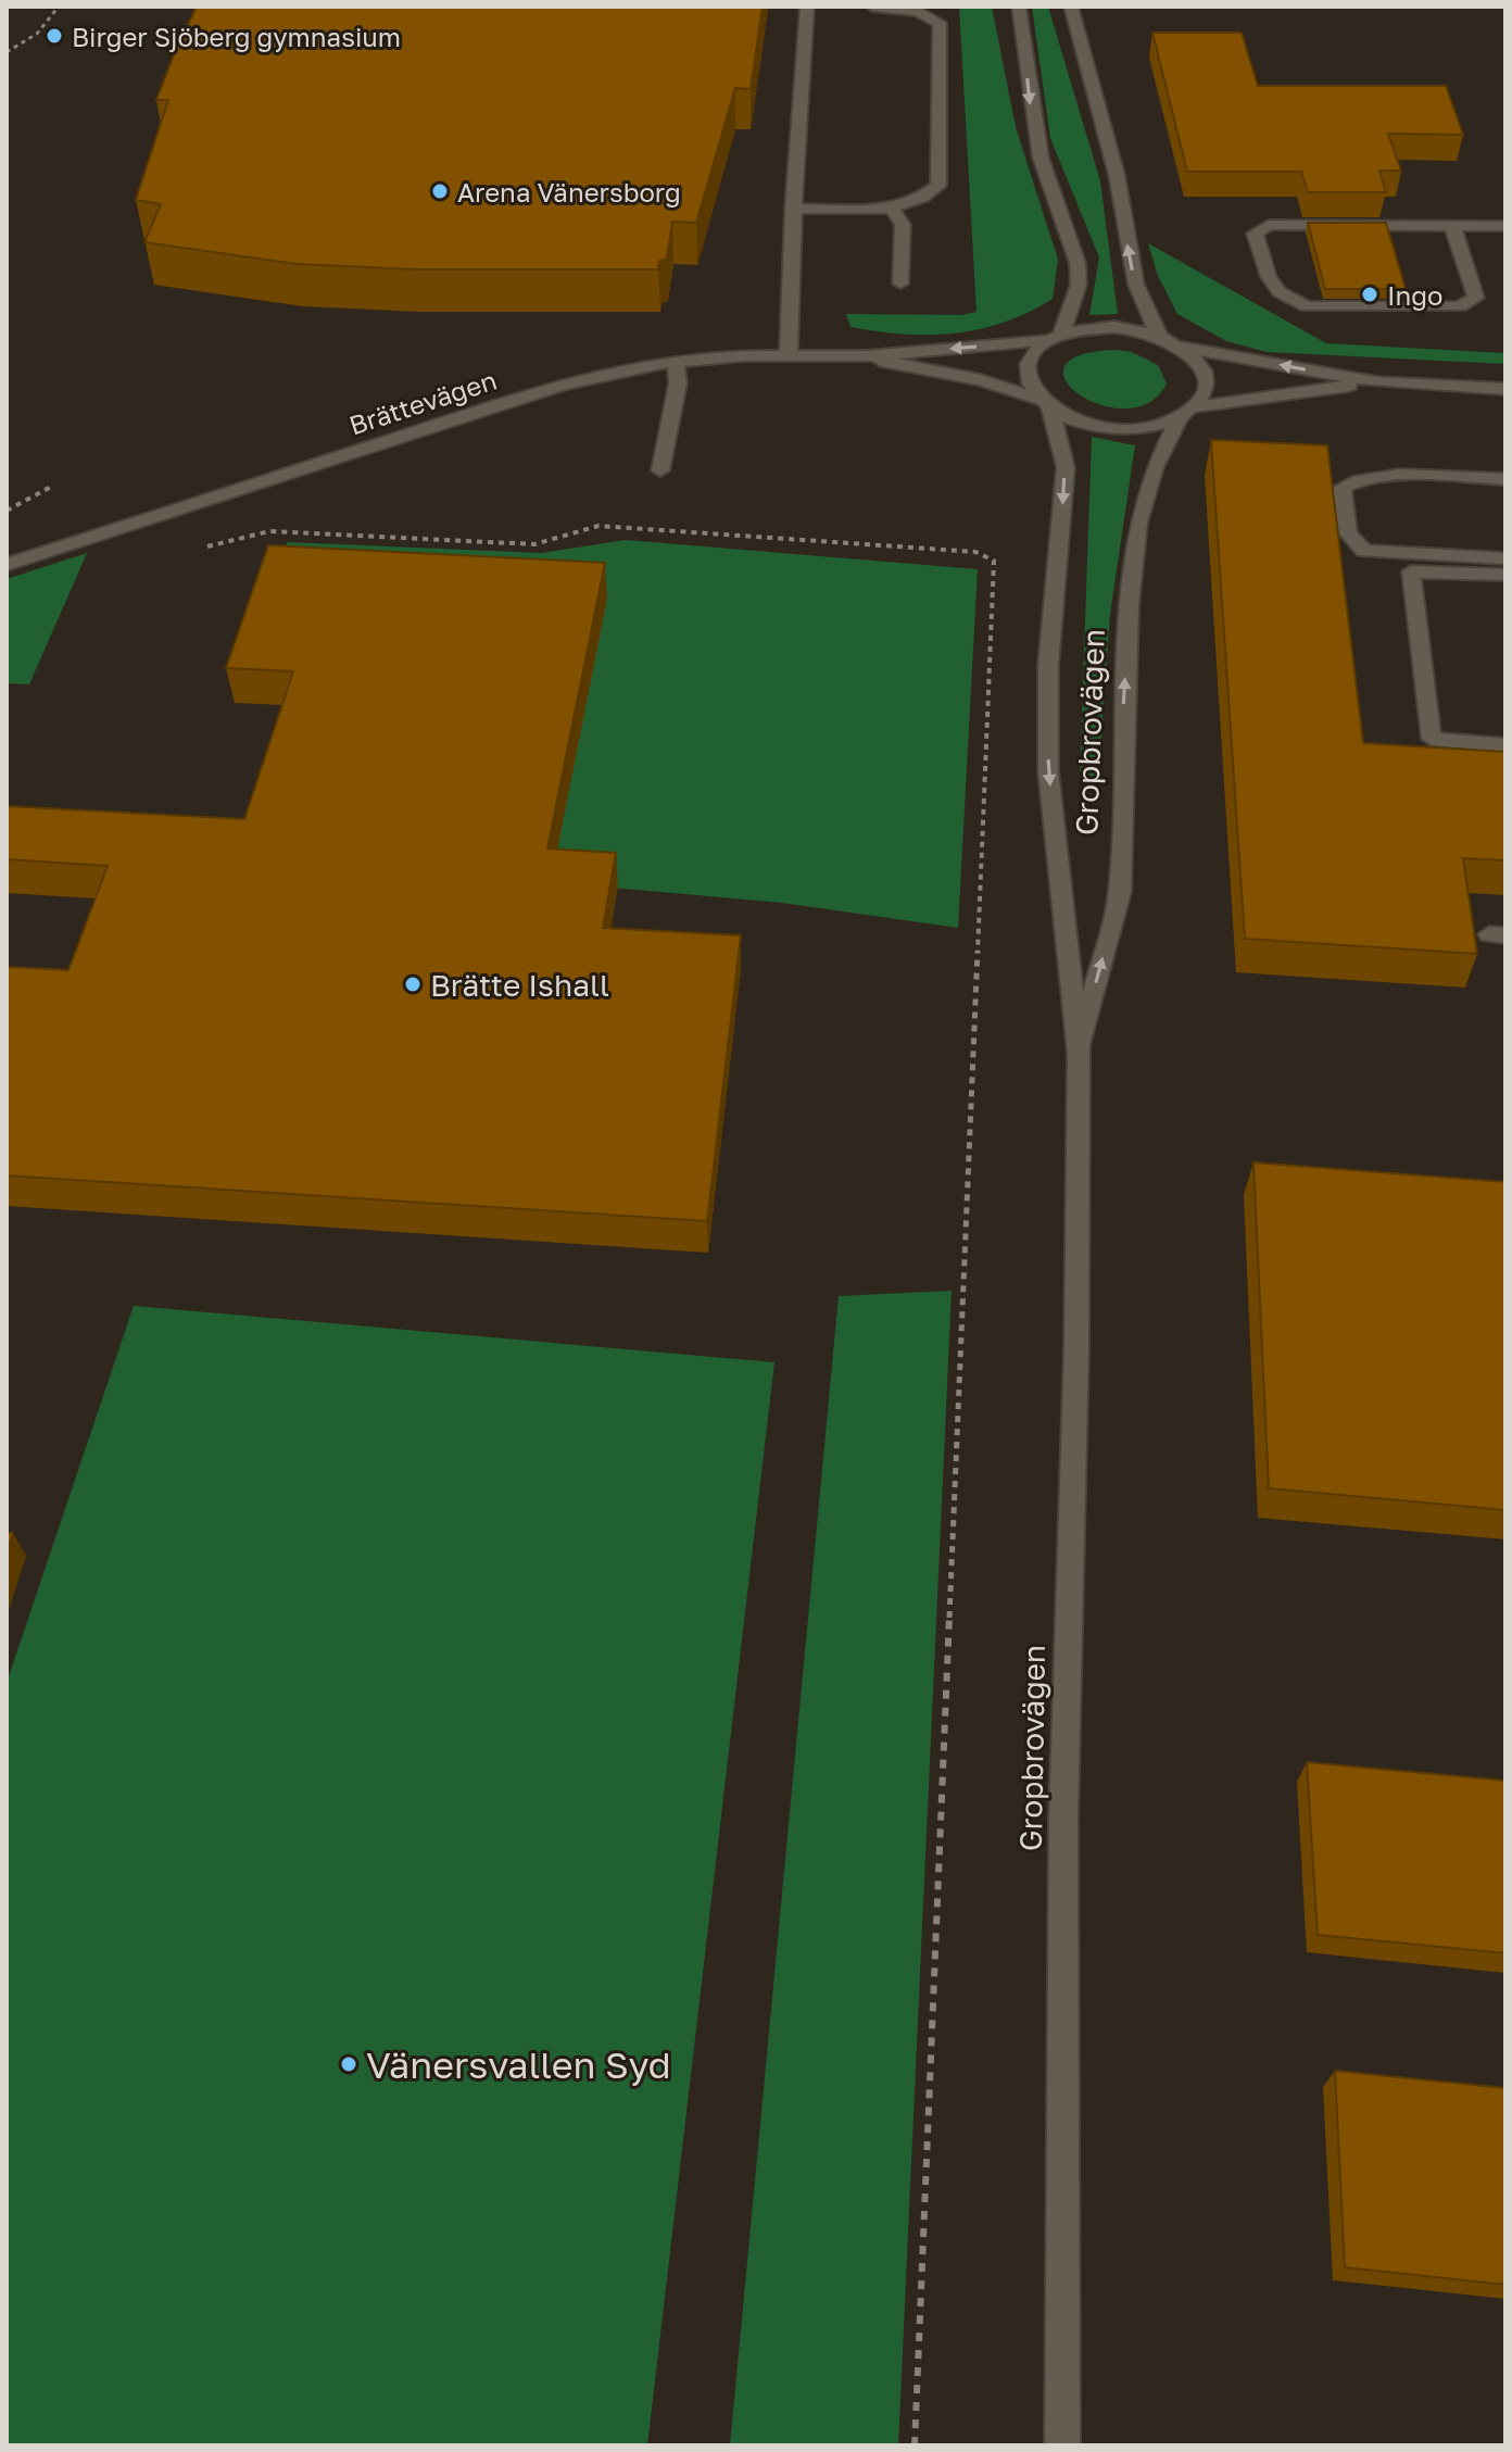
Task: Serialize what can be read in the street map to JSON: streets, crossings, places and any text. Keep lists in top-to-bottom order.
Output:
{
  "streets": {
    "street": ["Brättevägen", "Gropbrovägen"]
  },
  "crossings": [
    ["Brättevägen", "Gropbrovägen"]
  ],
  "places": [
    "Birger Sjöberg gymnasium",
    "Arena Vänersborg",
    "Ingo",
    "Brätte Ishall",
    "Vänersvallen Syd"
  ]
}
